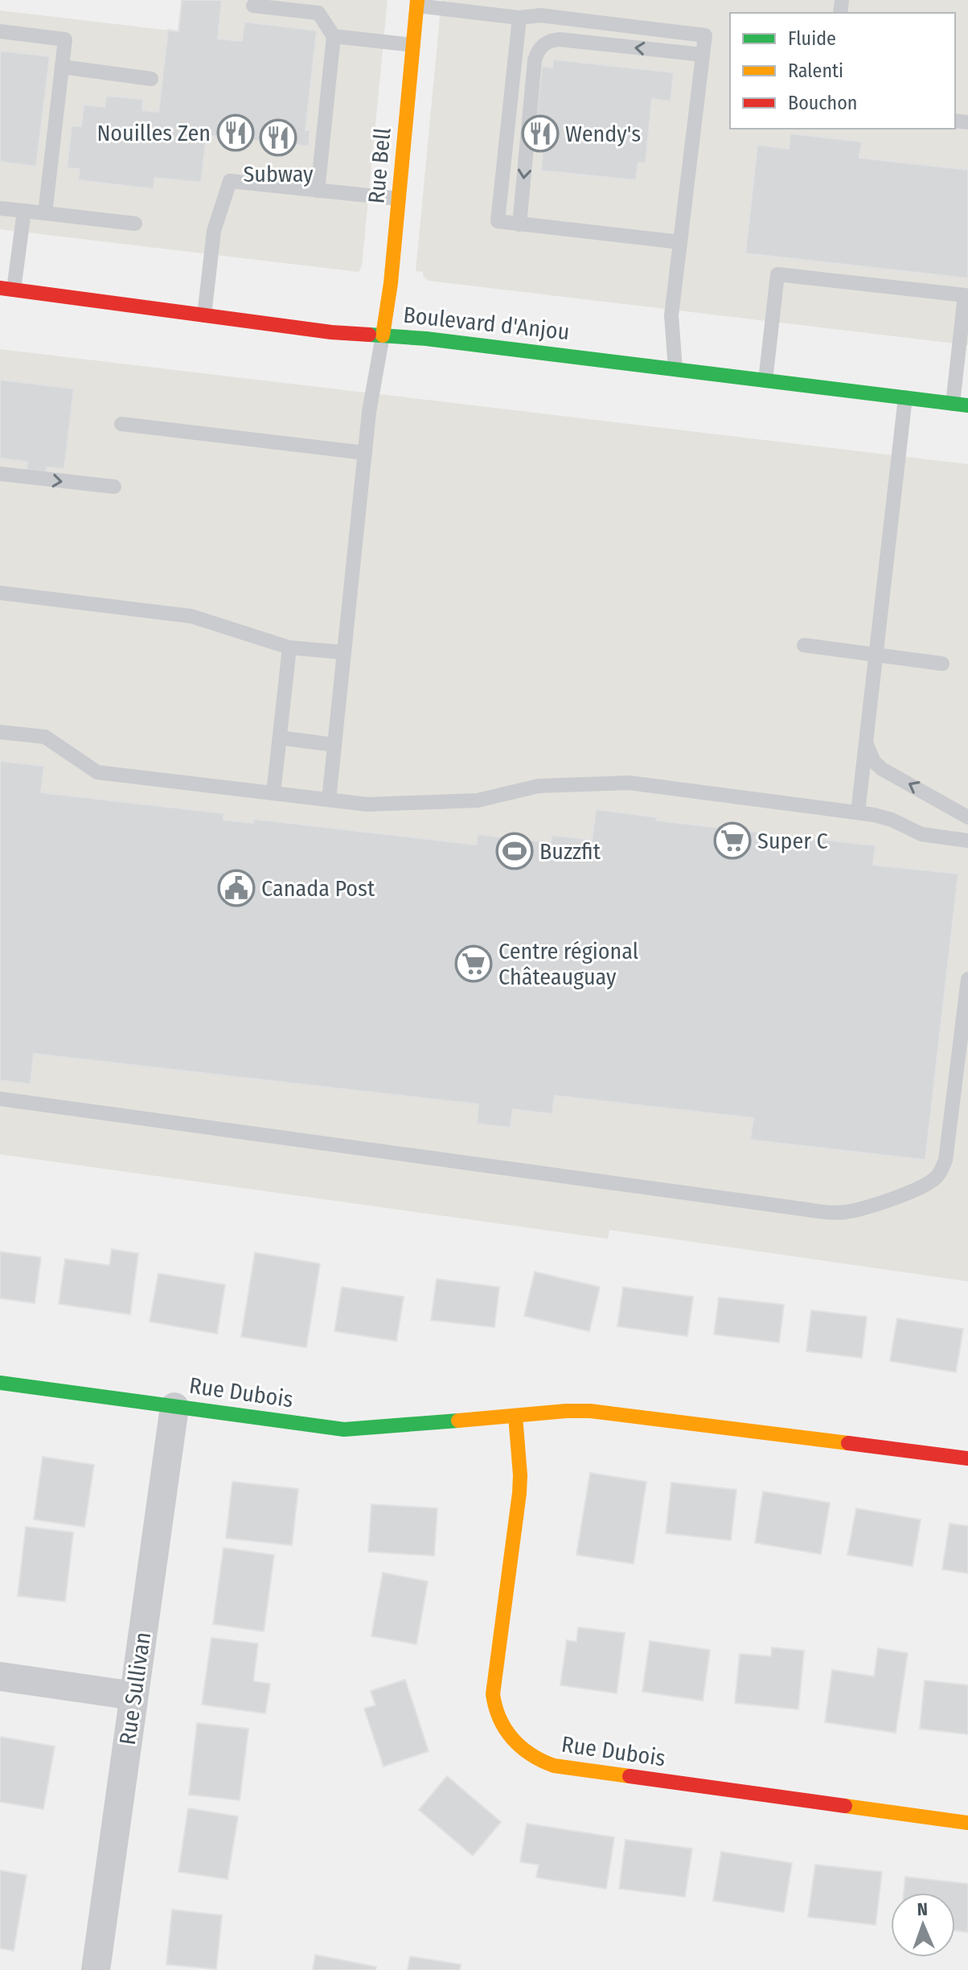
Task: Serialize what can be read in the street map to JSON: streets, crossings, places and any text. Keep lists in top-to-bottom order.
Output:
{
  "streets": {
    "street": [
      "Rue Bell",
      "Boulevard d'Anjou",
      "Rue Dubois",
      "Rue Sullivan"
    ]
  },
  "crossings": [
    ["Rue Bell", "Boulevard d'Anjou"],
    ["Rue Dubois", "Rue Sullivan"]
  ],
  "places": {
    "restaurant": ["Nouilles Zen", "Wendy's", "Subway"],
    "supermarket": ["Super C", "Centre régional Châteauguay"],
    "sports": ["Buzzfit"],
    "public building": ["Canada Post"]
  },
  "legend": ["Fluide", "Ralenti", "Bouchon"],
  "north": "top"
}
